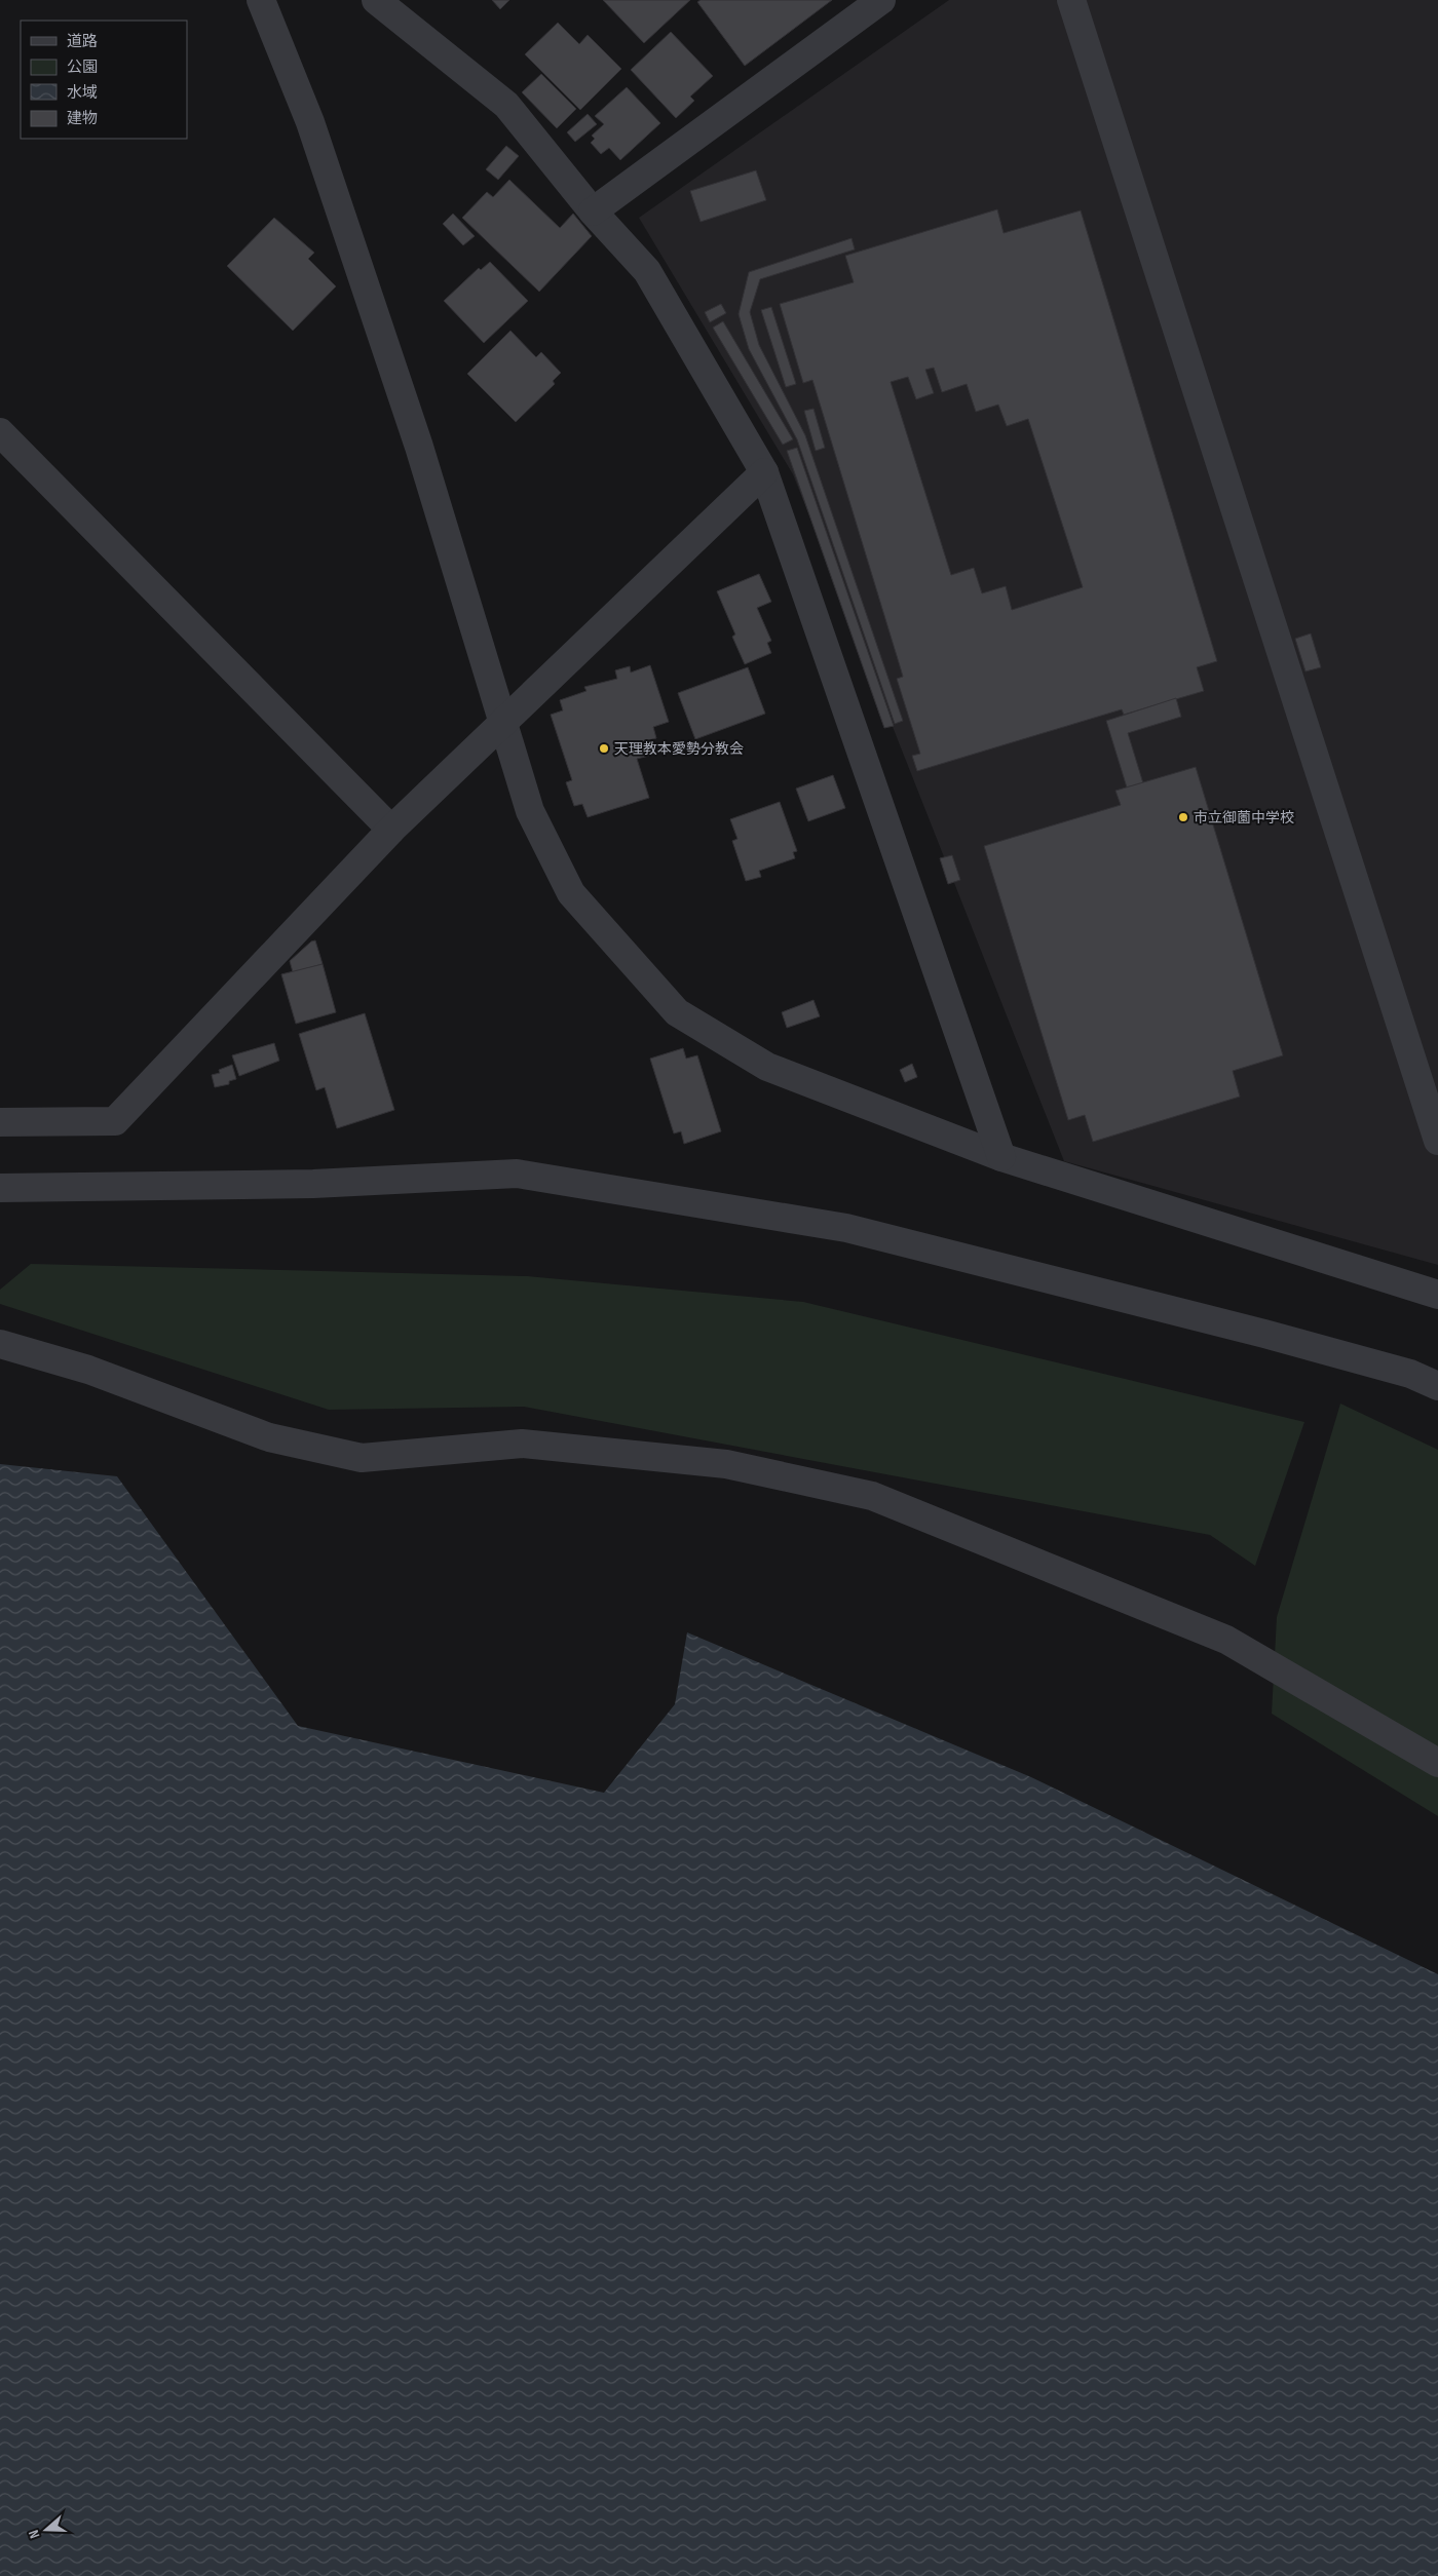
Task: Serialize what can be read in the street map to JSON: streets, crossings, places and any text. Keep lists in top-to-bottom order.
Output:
{
  "places": ["天理教本愛勢分教会", "市立御薗中学校"],
  "legend": [
    "道路",
    "公園",
    "水域",
    "建物"
  ],
  "north": "left"
}
